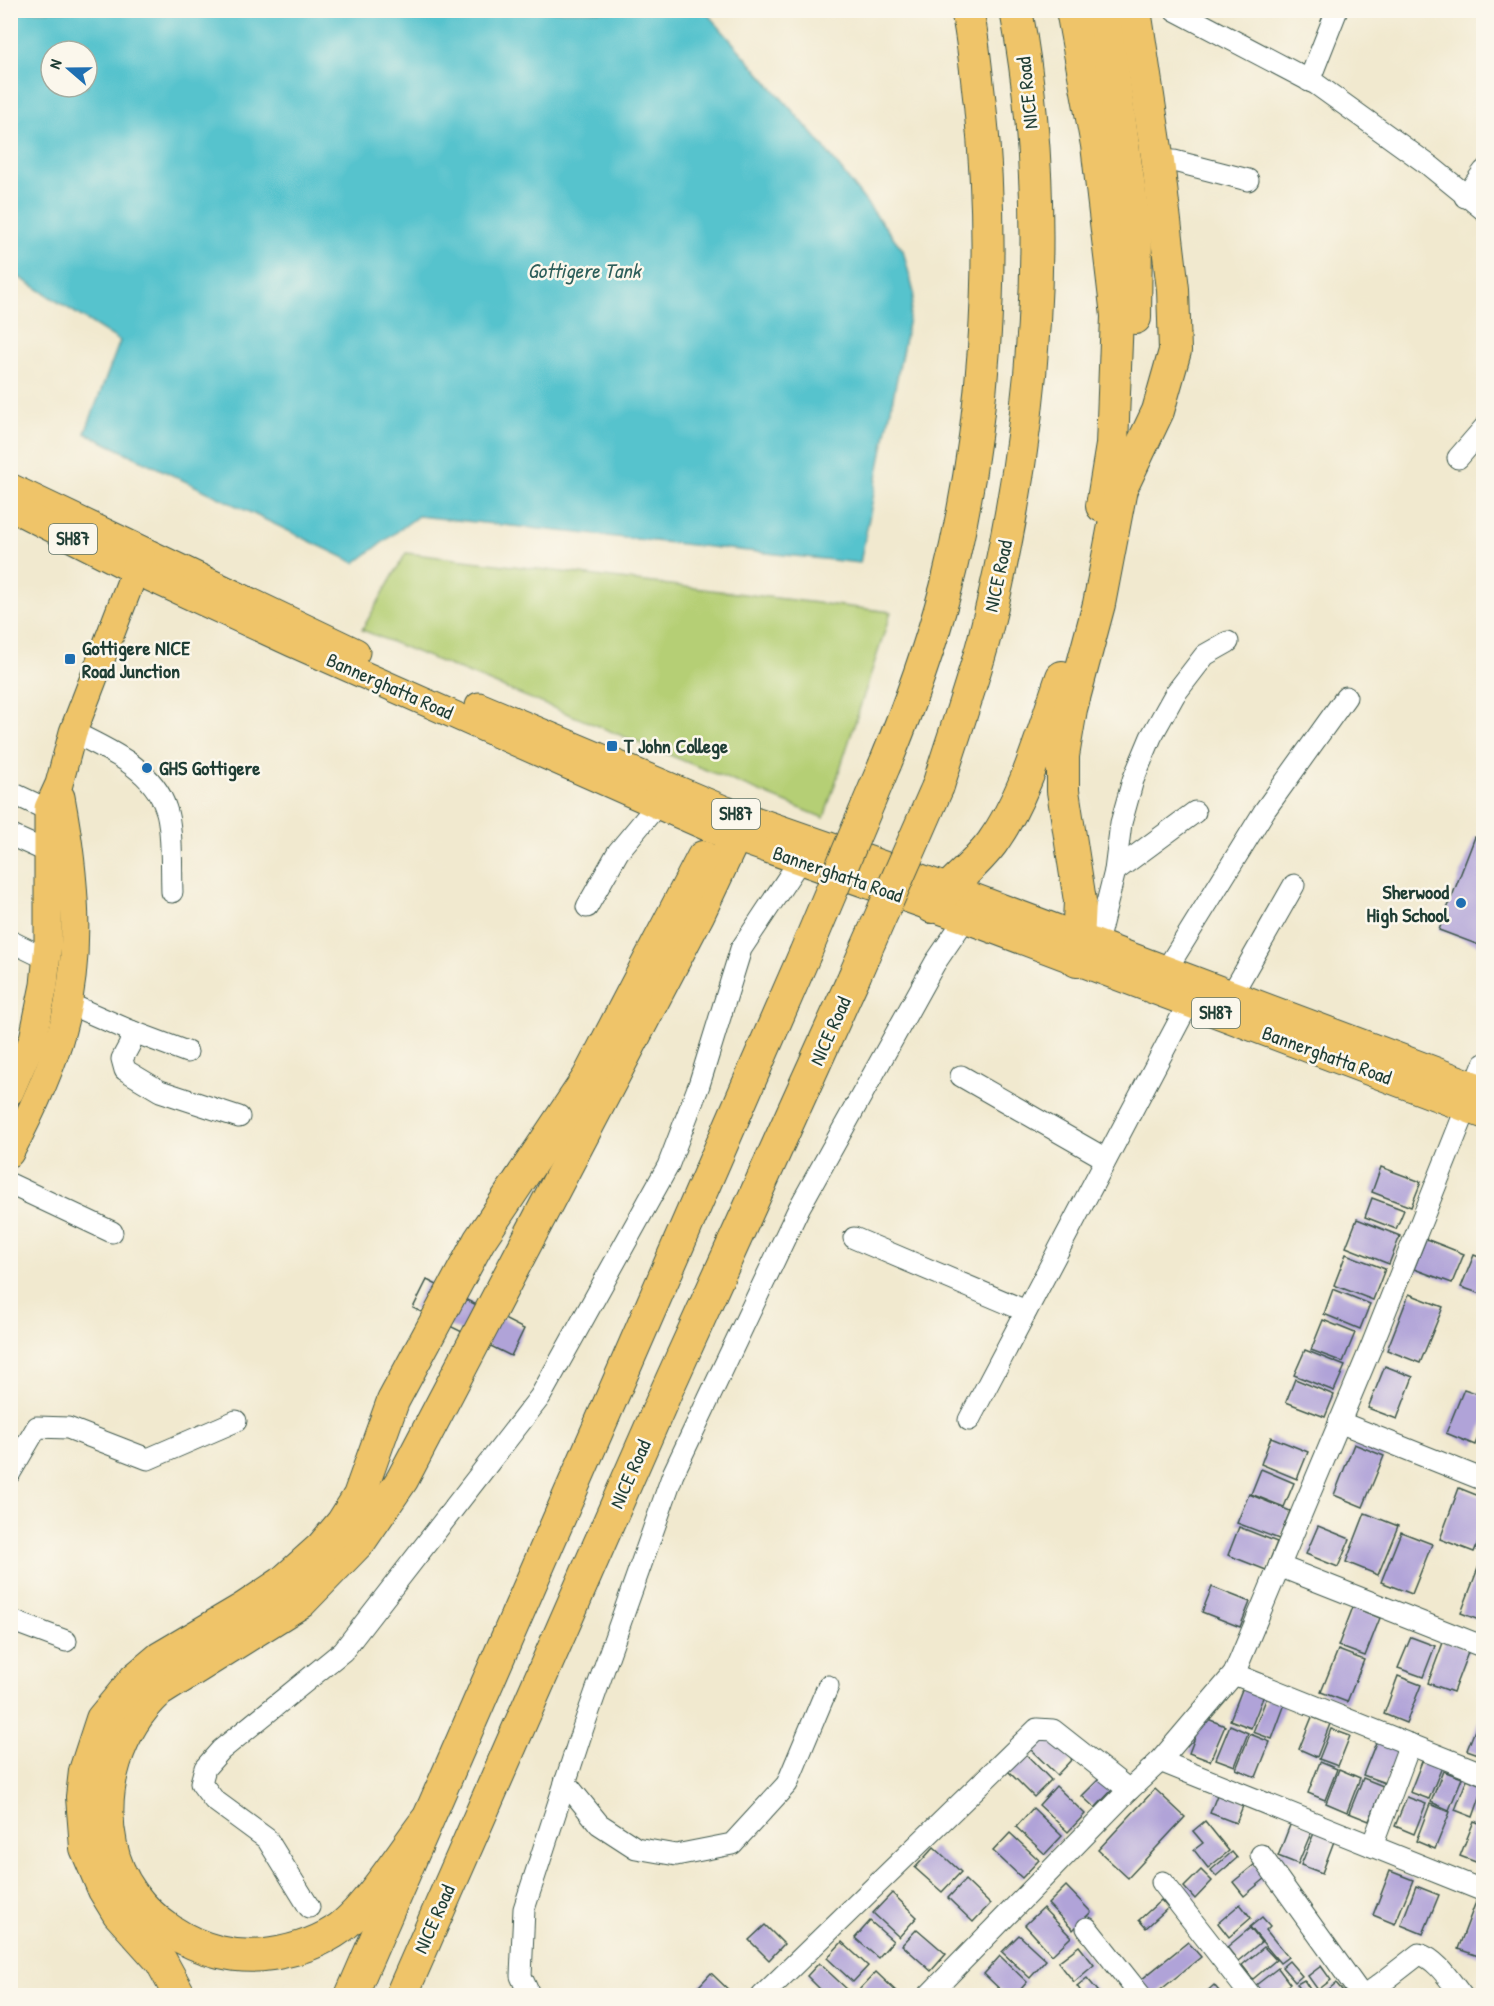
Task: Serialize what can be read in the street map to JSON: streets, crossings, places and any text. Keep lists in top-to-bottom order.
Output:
{
  "streets": {
    "highway": ["NICE Road"],
    "main road": ["SH87", "Bannerghatta Road"]
  },
  "water": ["Gottigere Tank"],
  "places": {
    "transit": ["Gottigere NICE Road Junction", "T John College"],
    "other": ["GHS Gottigere", "Sherwood High School"]
  },
  "north": "left"
}
